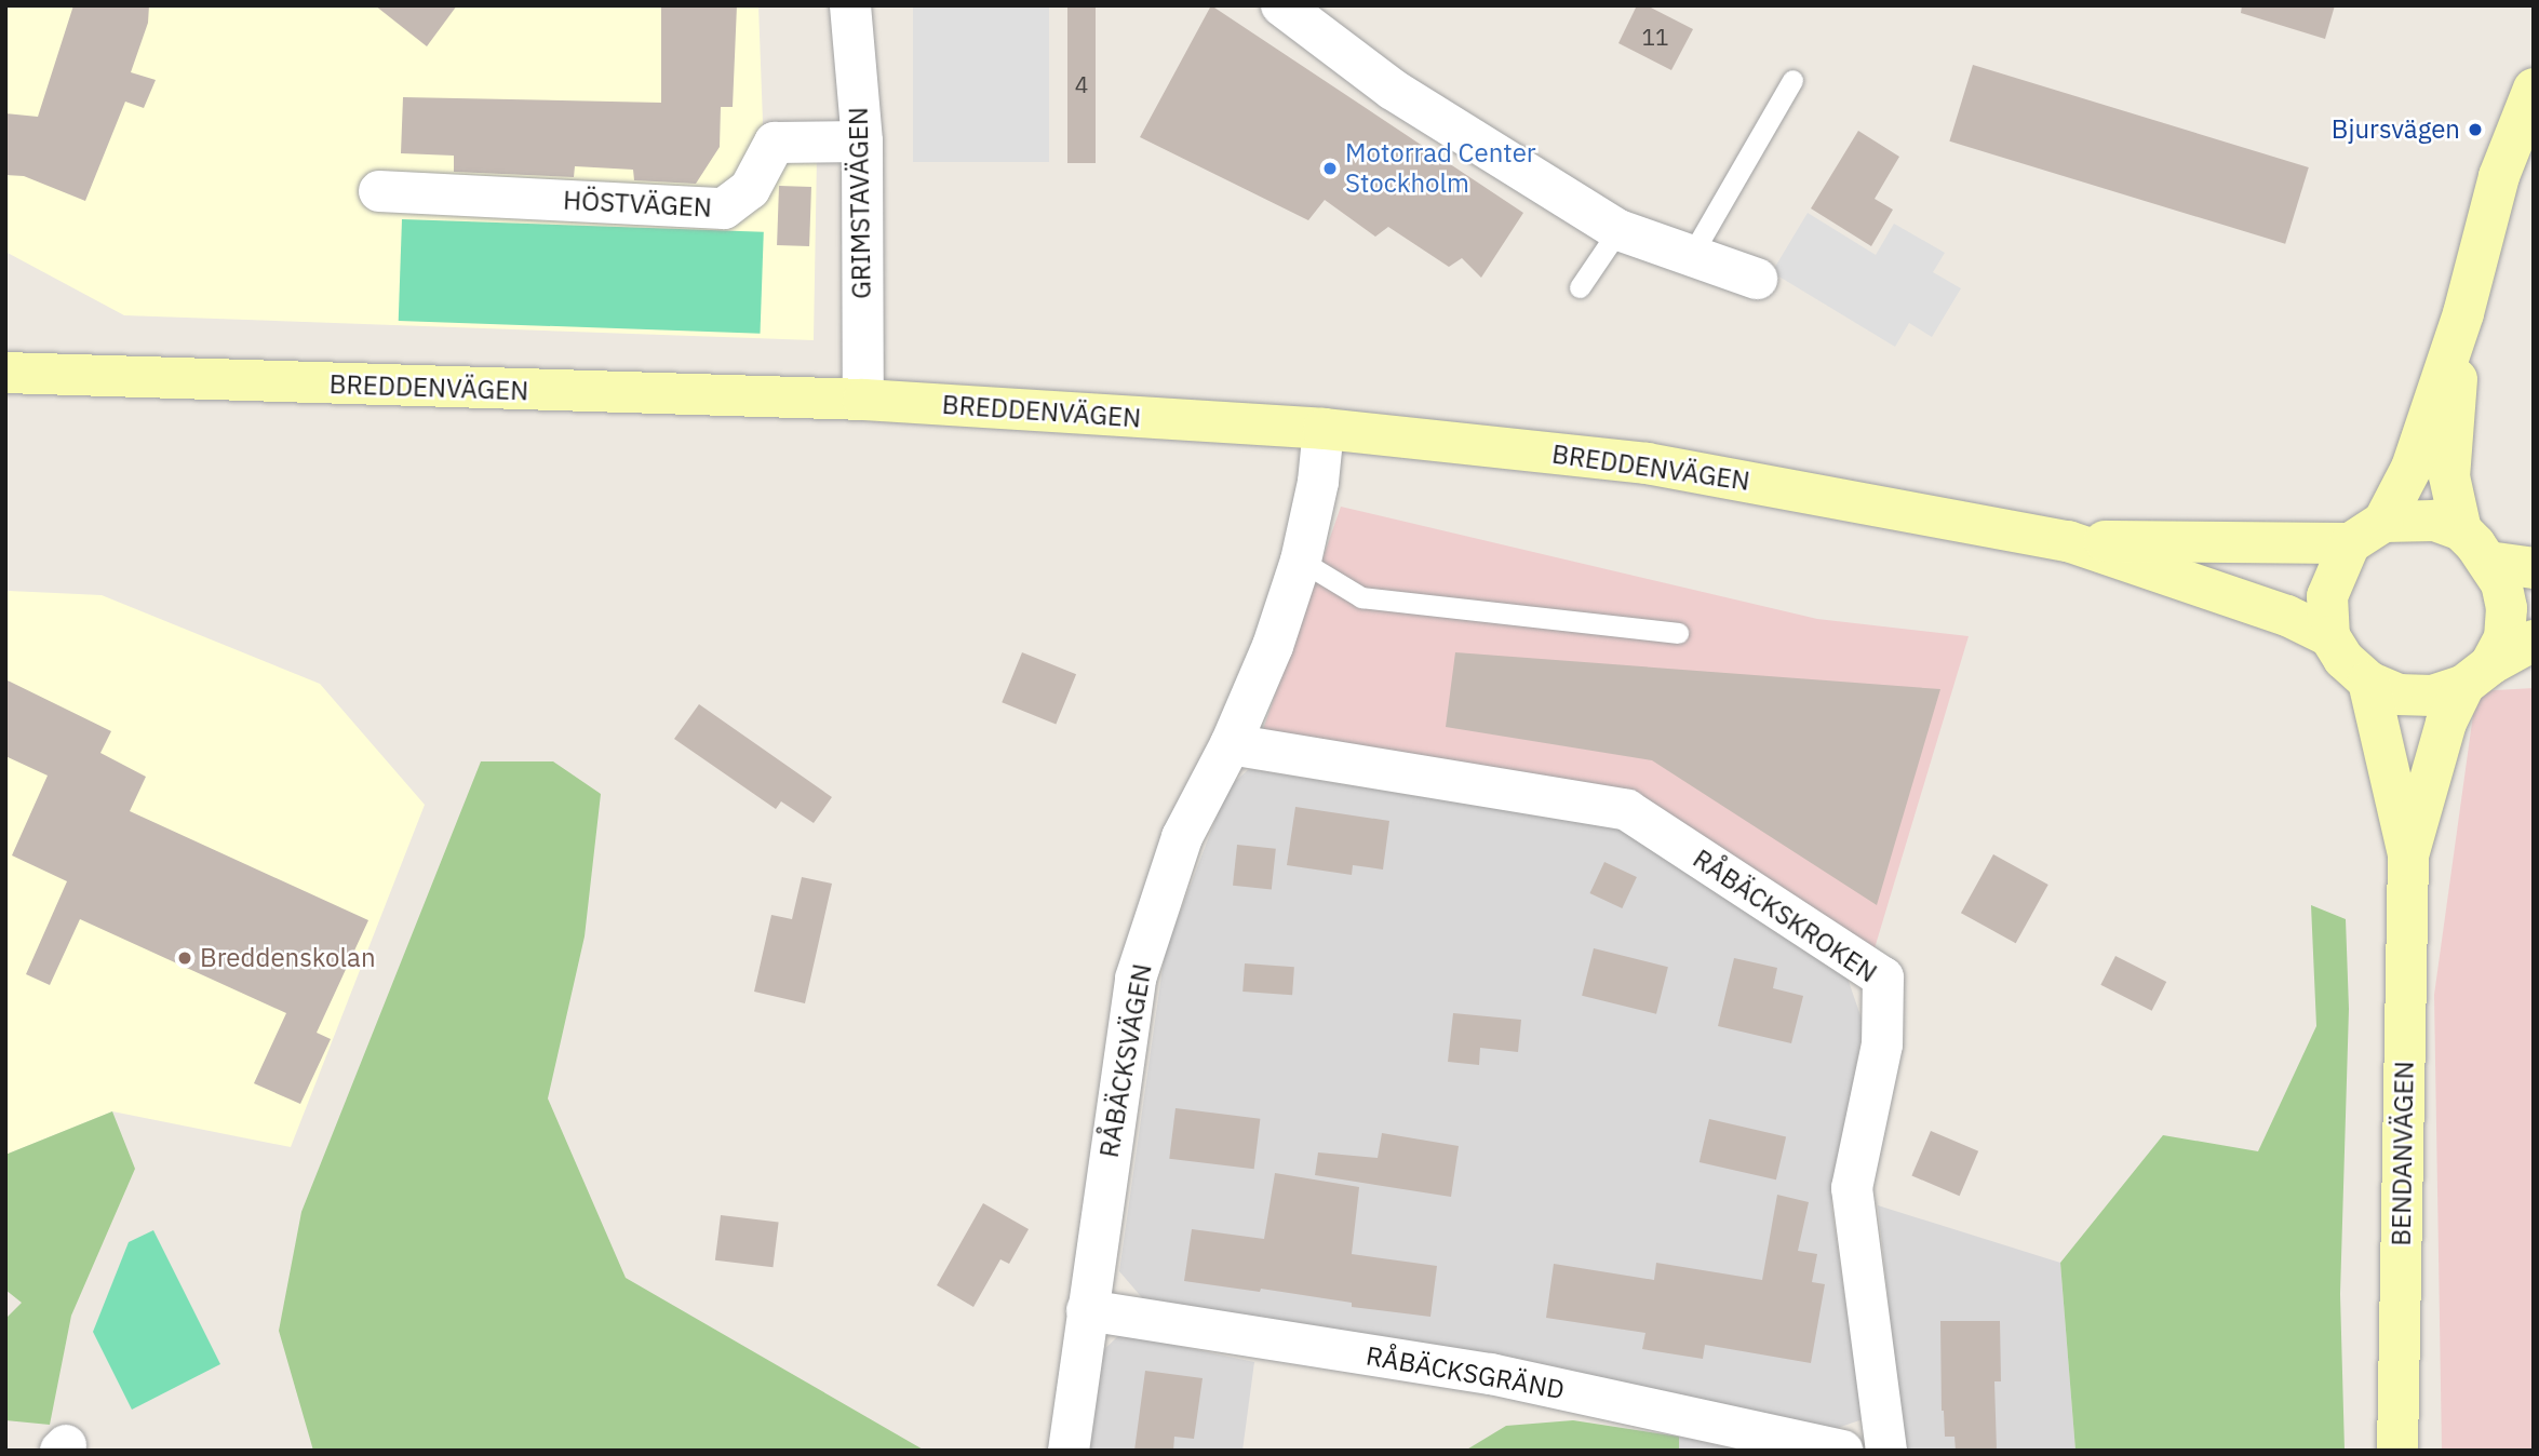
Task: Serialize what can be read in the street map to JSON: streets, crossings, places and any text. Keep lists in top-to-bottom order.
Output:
{
  "streets": {
    "street": [
      "GRIMSTAVÄGEN",
      "HÖSTVÄGEN",
      "BREDDENVÄGEN",
      "RÅBÄCKSKROKEN",
      "RÅBÄCKSVÄGEN",
      "BENDANVÄGEN",
      "RÅBÄCKSGRÄND"
    ]
  },
  "crossings": [
    ["GRIMSTAVÄGEN", "HÖSTVÄGEN"],
    ["GRIMSTAVÄGEN", "BREDDENVÄGEN"],
    ["BREDDENVÄGEN", "RÅBÄCKSVÄGEN"],
    ["BREDDENVÄGEN", "BENDANVÄGEN"],
    ["RÅBÄCKSKROKEN", "RÅBÄCKSVÄGEN"],
    ["RÅBÄCKSVÄGEN", "RÅBÄCKSGRÄND"]
  ],
  "places": ["Bjursvägen", "Motorrad Center Stockholm", "Breddenskolan"],
  "house_numbers": ["11", "4"]
}
